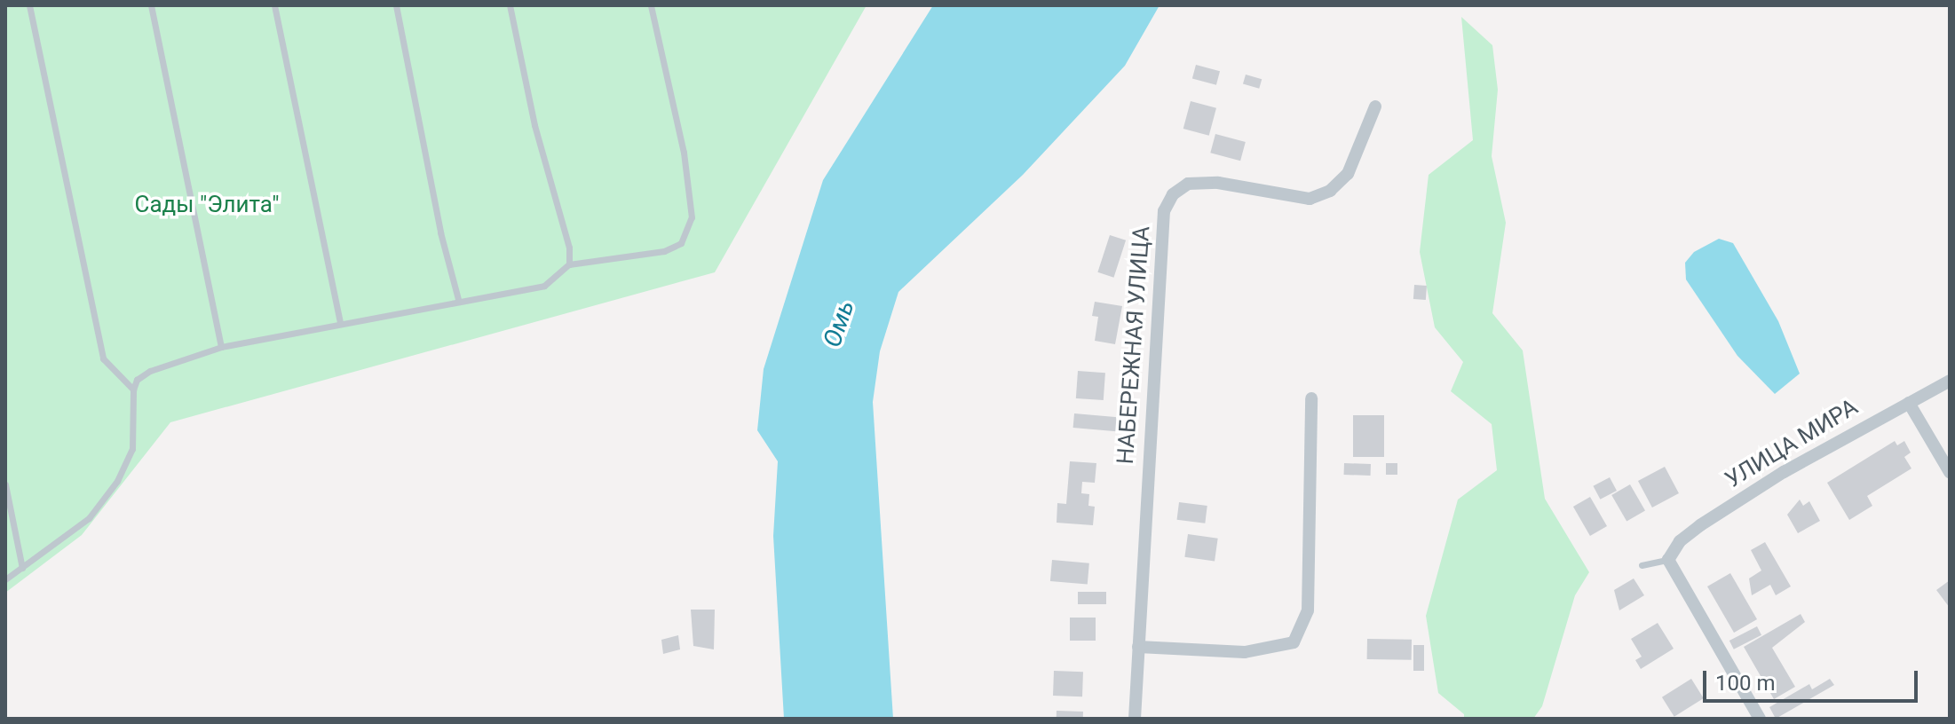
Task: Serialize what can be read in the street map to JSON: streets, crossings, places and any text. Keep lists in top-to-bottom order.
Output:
{
  "streets": {
    "street": ["НАБЕРЕЖНАЯ УЛИЦА", "УЛИЦА МИРА"]
  },
  "water": ["Омь"],
  "parks": ["Сады \"Элита\""],
  "scale_bar": "100 m"
}
